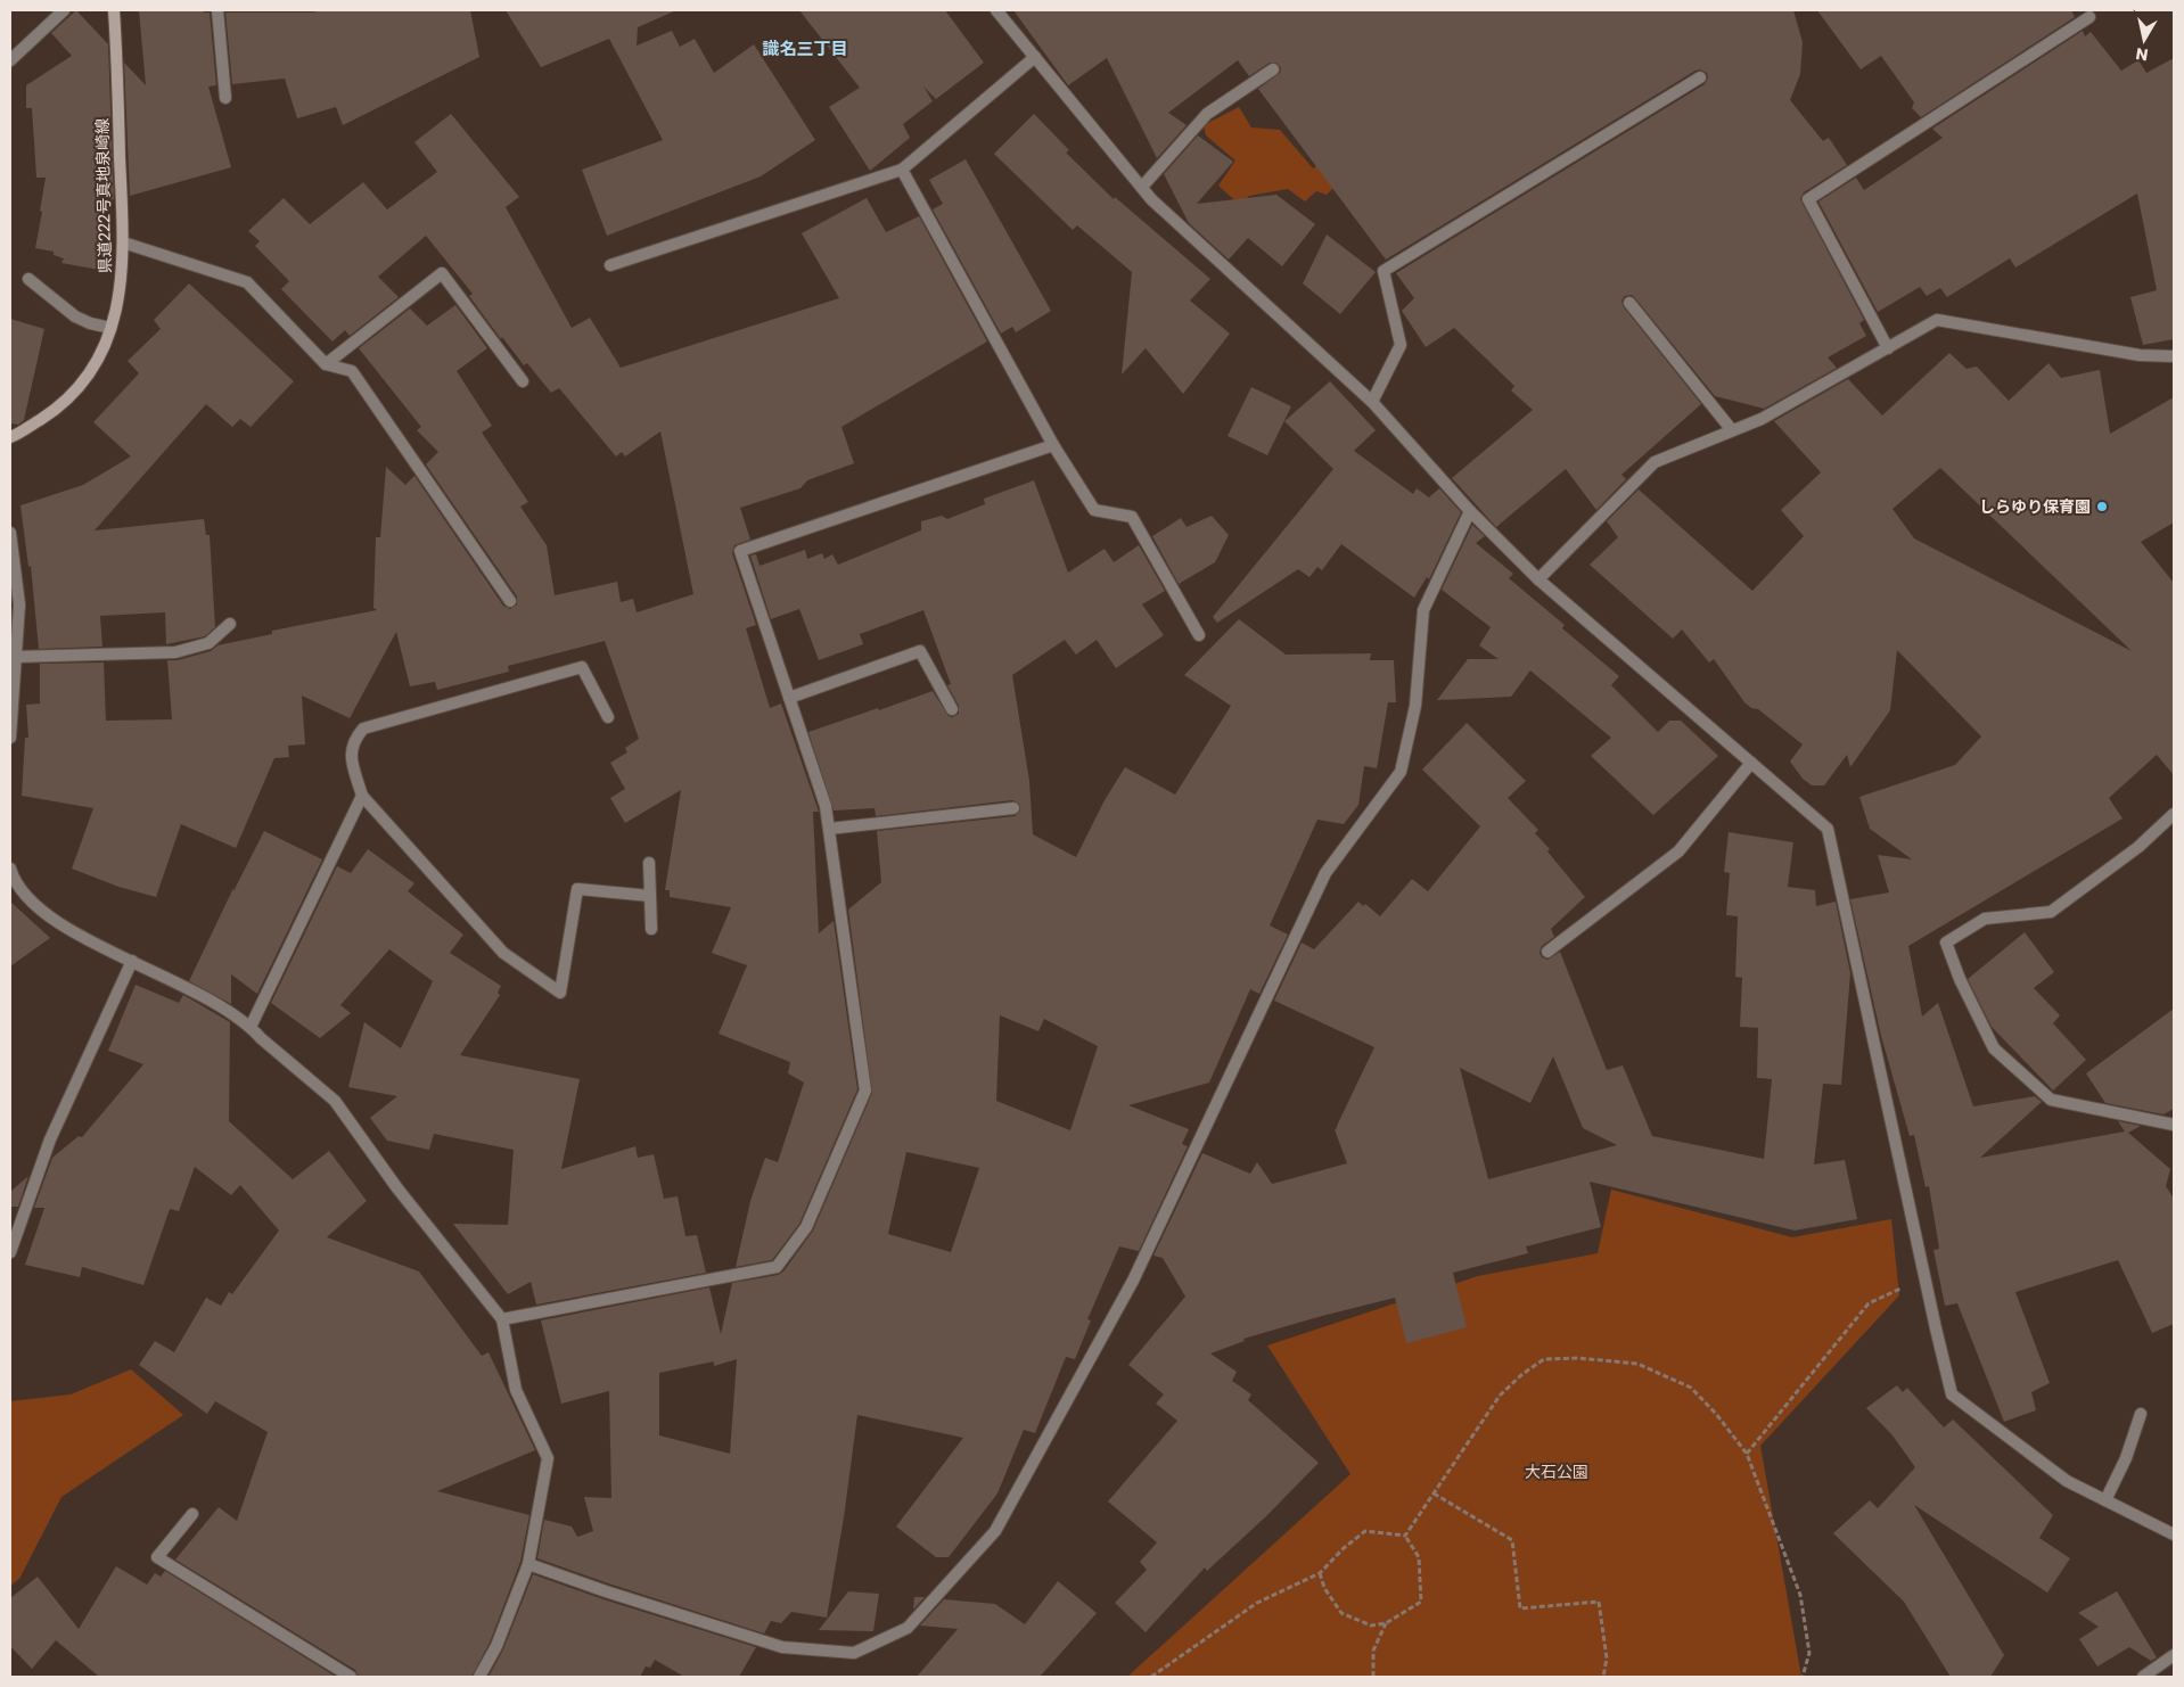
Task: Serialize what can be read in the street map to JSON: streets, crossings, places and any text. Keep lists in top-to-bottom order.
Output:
{
  "streets": {
    "main road": ["県道222号真地泉崎線"]
  },
  "districts": ["識名三丁目"],
  "parks": ["大石公園"],
  "places": ["しらゆり保育園"],
  "north": "bottom"
}
